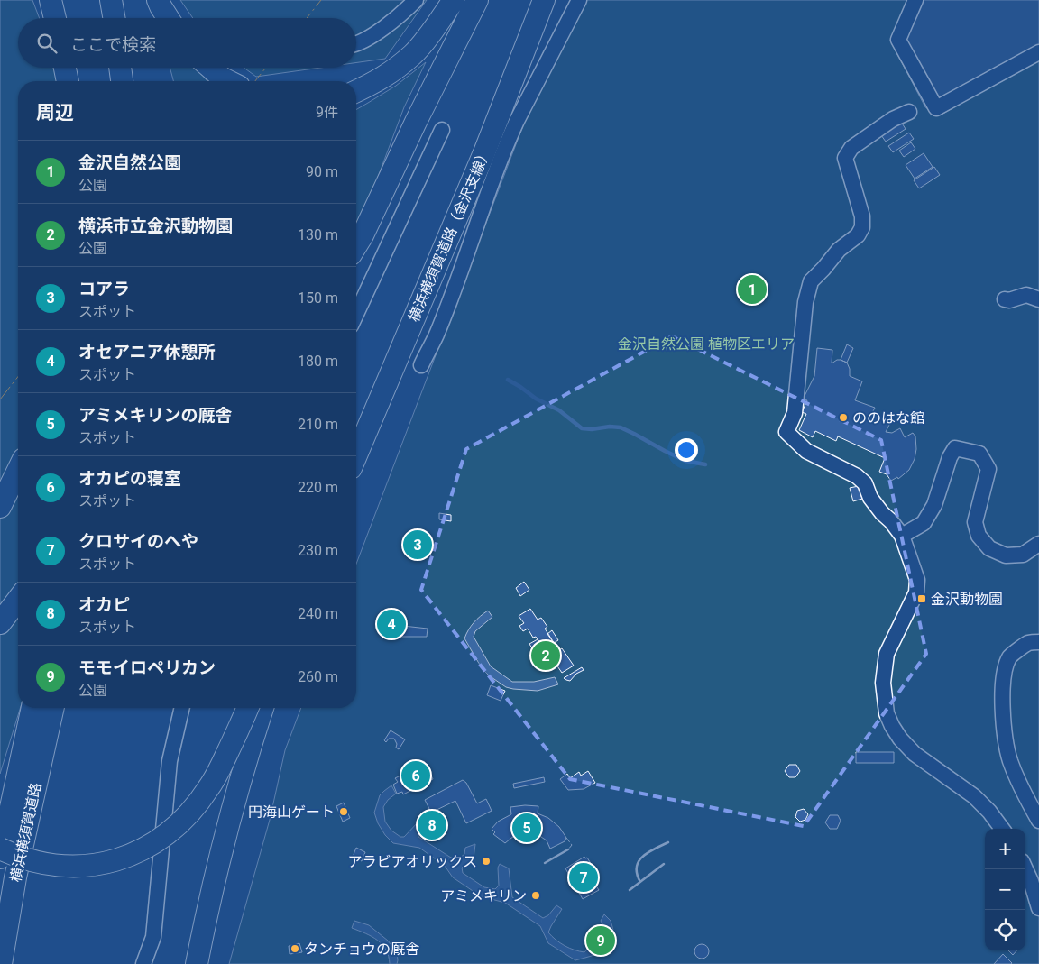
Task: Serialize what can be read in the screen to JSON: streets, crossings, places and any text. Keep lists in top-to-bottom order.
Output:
{
  "streets": {
    "highway": ["横浜横須賀道路（金沢支線）", "横浜横須賀道路"]
  },
  "parks": ["金沢自然公園 植物区エリア"],
  "places": {
    "other": [
      "ののはな館",
      "円海山ゲート",
      "アラビアオリックス",
      "アミメキリン",
      "タンチョウの厩舎"
    ],
    "transit": ["金沢動物園"]
  },
  "page": {
    "search": "ここで検索",
    "heading": ["周辺", "9件"],
    "list": [
      {
        "mark": "1",
        "name": "金沢自然公園",
        "note": "公園",
        "value": "90 m"
      },
      {
        "mark": "2",
        "name": "横浜市立金沢動物園",
        "note": "公園",
        "value": "130 m"
      },
      {
        "mark": "3",
        "name": "コアラ",
        "note": "スポット",
        "value": "150 m"
      },
      {
        "mark": "4",
        "name": "オセアニア休憩所",
        "note": "スポット",
        "value": "180 m"
      },
      {
        "mark": "5",
        "name": "アミメキリンの厩舎",
        "note": "スポット",
        "value": "210 m"
      },
      {
        "mark": "6",
        "name": "オカピの寝室",
        "note": "スポット",
        "value": "220 m"
      },
      {
        "mark": "7",
        "name": "クロサイのへや",
        "note": "スポット",
        "value": "230 m"
      },
      {
        "mark": "8",
        "name": "オカピ",
        "note": "スポット",
        "value": "240 m"
      },
      {
        "mark": "9",
        "name": "モモイロペリカン",
        "note": "公園",
        "value": "260 m"
      }
    ],
    "pins": [
      "1",
      "3",
      "4",
      "2",
      "6",
      "8",
      "5",
      "7",
      "9"
    ],
    "map_buttons": ["+", "−"]
  }
}
